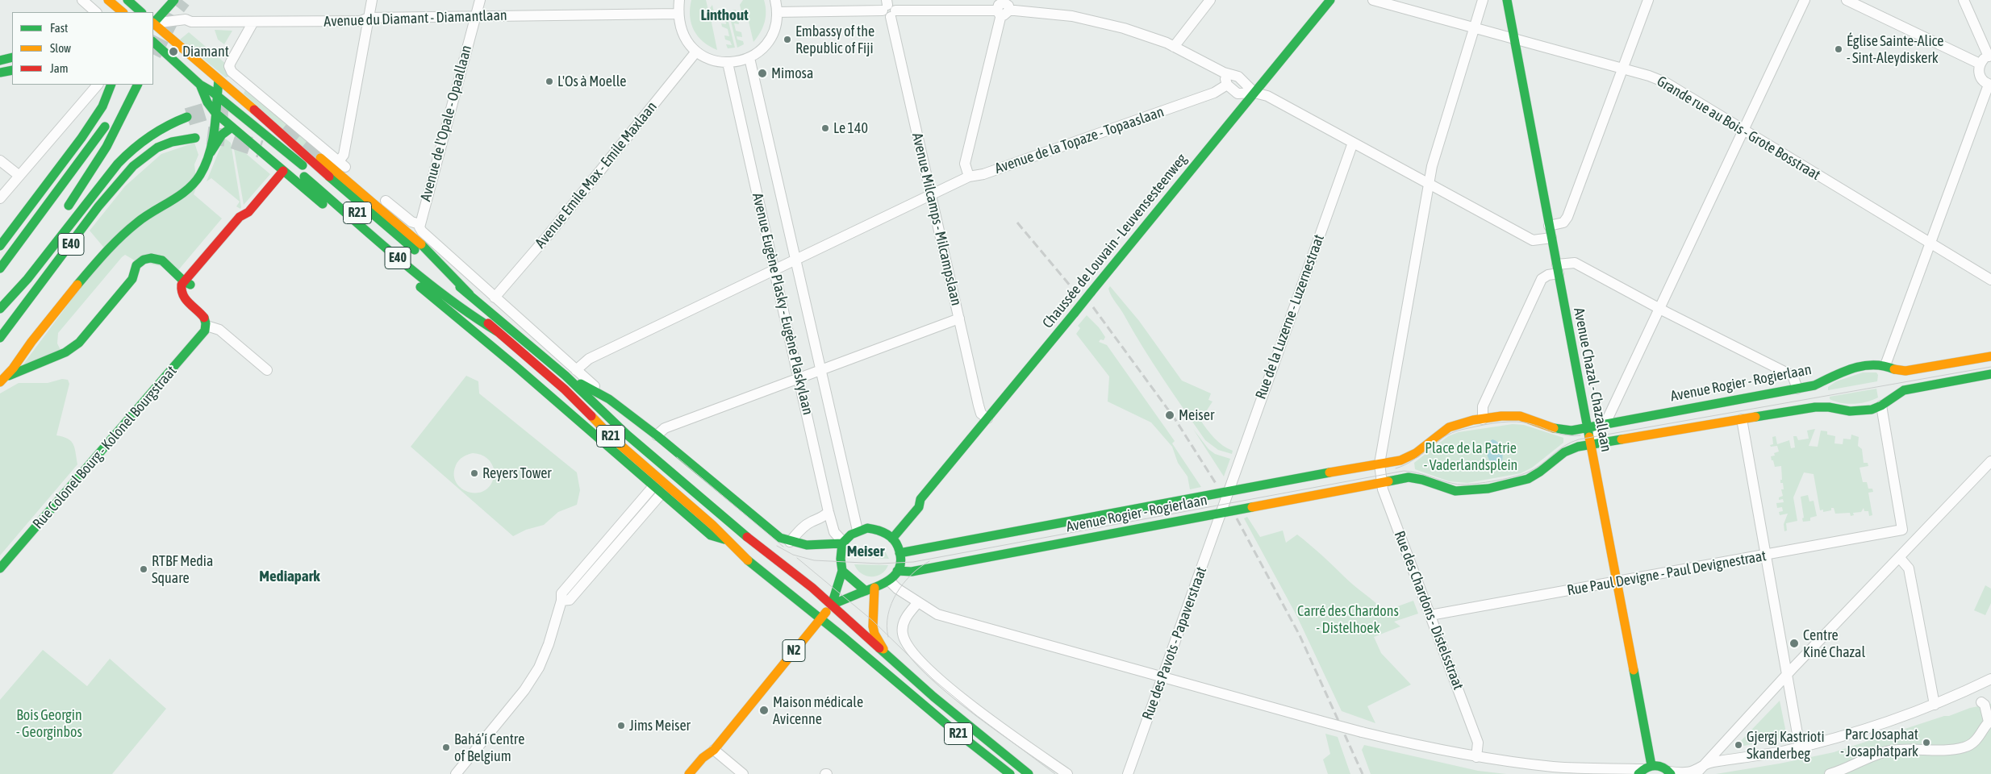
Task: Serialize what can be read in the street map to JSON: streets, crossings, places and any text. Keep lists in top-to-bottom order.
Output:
{
  "streets": {
    "main road": [
      "R21",
      "Chaussée de Louvain - Leuvensesteenweg",
      "E40",
      "Avenue Chazal - Chazallaan",
      "Avenue Rogier - Rogierlaan",
      "Rue Colonel Bourg - Kolonel Bourgstraat",
      "N2"
    ],
    "street": [
      "Avenue du Diamant - Diamantlaan",
      "Avenue de l'Opale - Opaallaan",
      "Grande rue au Bois - Grote Bosstraat",
      "Avenue de la Topaze - Topaaslaan",
      "Avenue Emile Max - Emile Maxlaan",
      "Avenue Milcamps - Milcampslaan",
      "Avenue Eugène Plasky - Eugène Plaskylaan",
      "Rue de la Luzerne - Luzernestraat",
      "Rue Paul Devigne - Paul Devignestraat",
      "Rue des Chardons - Distelsstraat",
      "Rue des Pavots - Papaverstraat"
    ]
  },
  "crossings": [
    ["Avenue du Diamant - Diamantlaan", "Avenue de l'Opale - Opaallaan"],
    ["Grande rue au Bois - Grote Bosstraat", "Avenue Chazal - Chazallaan"],
    ["Grande rue au Bois - Grote Bosstraat", "Rue des Chardons - Distelsstraat"],
    ["Avenue de la Topaze - Topaaslaan", "Avenue Milcamps - Milcampslaan"],
    ["Avenue de la Topaze - Topaaslaan", "Avenue Eugène Plasky - Eugène Plaskylaan"],
    ["R21", "E40"],
    ["R21", "N2"],
    ["Avenue Milcamps - Milcampslaan", "Chaussée de Louvain - Leuvensesteenweg"],
    ["Chaussée de Louvain - Leuvensesteenweg", "Avenue Eugène Plasky - Eugène Plaskylaan"],
    ["Chaussée de Louvain - Leuvensesteenweg", "Avenue Rogier - Rogierlaan"],
    ["Chaussée de Louvain - Leuvensesteenweg", "N2"],
    ["Avenue Eugène Plasky - Eugène Plaskylaan", "Avenue Rogier - Rogierlaan"],
    ["Avenue Eugène Plasky - Eugène Plaskylaan", "N2"],
    ["Rue de la Luzerne - Luzernestraat", "Avenue Rogier - Rogierlaan"],
    ["Rue de la Luzerne - Luzernestraat", "Rue des Pavots - Papaverstraat"],
    ["Avenue Chazal - Chazallaan", "Avenue Rogier - Rogierlaan"],
    ["Avenue Chazal - Chazallaan", "Rue Paul Devigne - Paul Devignestraat"],
    ["Avenue Rogier - Rogierlaan", "Rue des Chardons - Distelsstraat"],
    ["Avenue Rogier - Rogierlaan", "Rue des Pavots - Papaverstraat"],
    ["Avenue Rogier - Rogierlaan", "N2"],
    ["Rue Paul Devigne - Paul Devignestraat", "Rue des Chardons - Distelsstraat"]
  ],
  "districts": ["Linthout", "Meiser", "Mediapark"],
  "parks": ["Place de la Patrie - Vaderlandsplein", "Carré des Chardons - Distelhoek", "Bois Georgin - Georginbos"],
  "places": [
    "Embassy of the Republic of Fiji",
    "Église Sainte-Alice - Sint-Aleydiskerk",
    "Diamant",
    "Mimosa",
    "L'Os à Moelle",
    "Le 140",
    "Meiser",
    "Reyers Tower",
    "RTBF Media Square",
    "Centre Kiné Chazal",
    "Maison médicale Avicenne",
    "Jims Meiser",
    "Parc Josaphat - Josaphatpark",
    "Gjergj Kastrioti Skanderbeg",
    "Bahá’í Centre of Belgium"
  ],
  "legend": ["Fast", "Slow", "Jam"]
}
